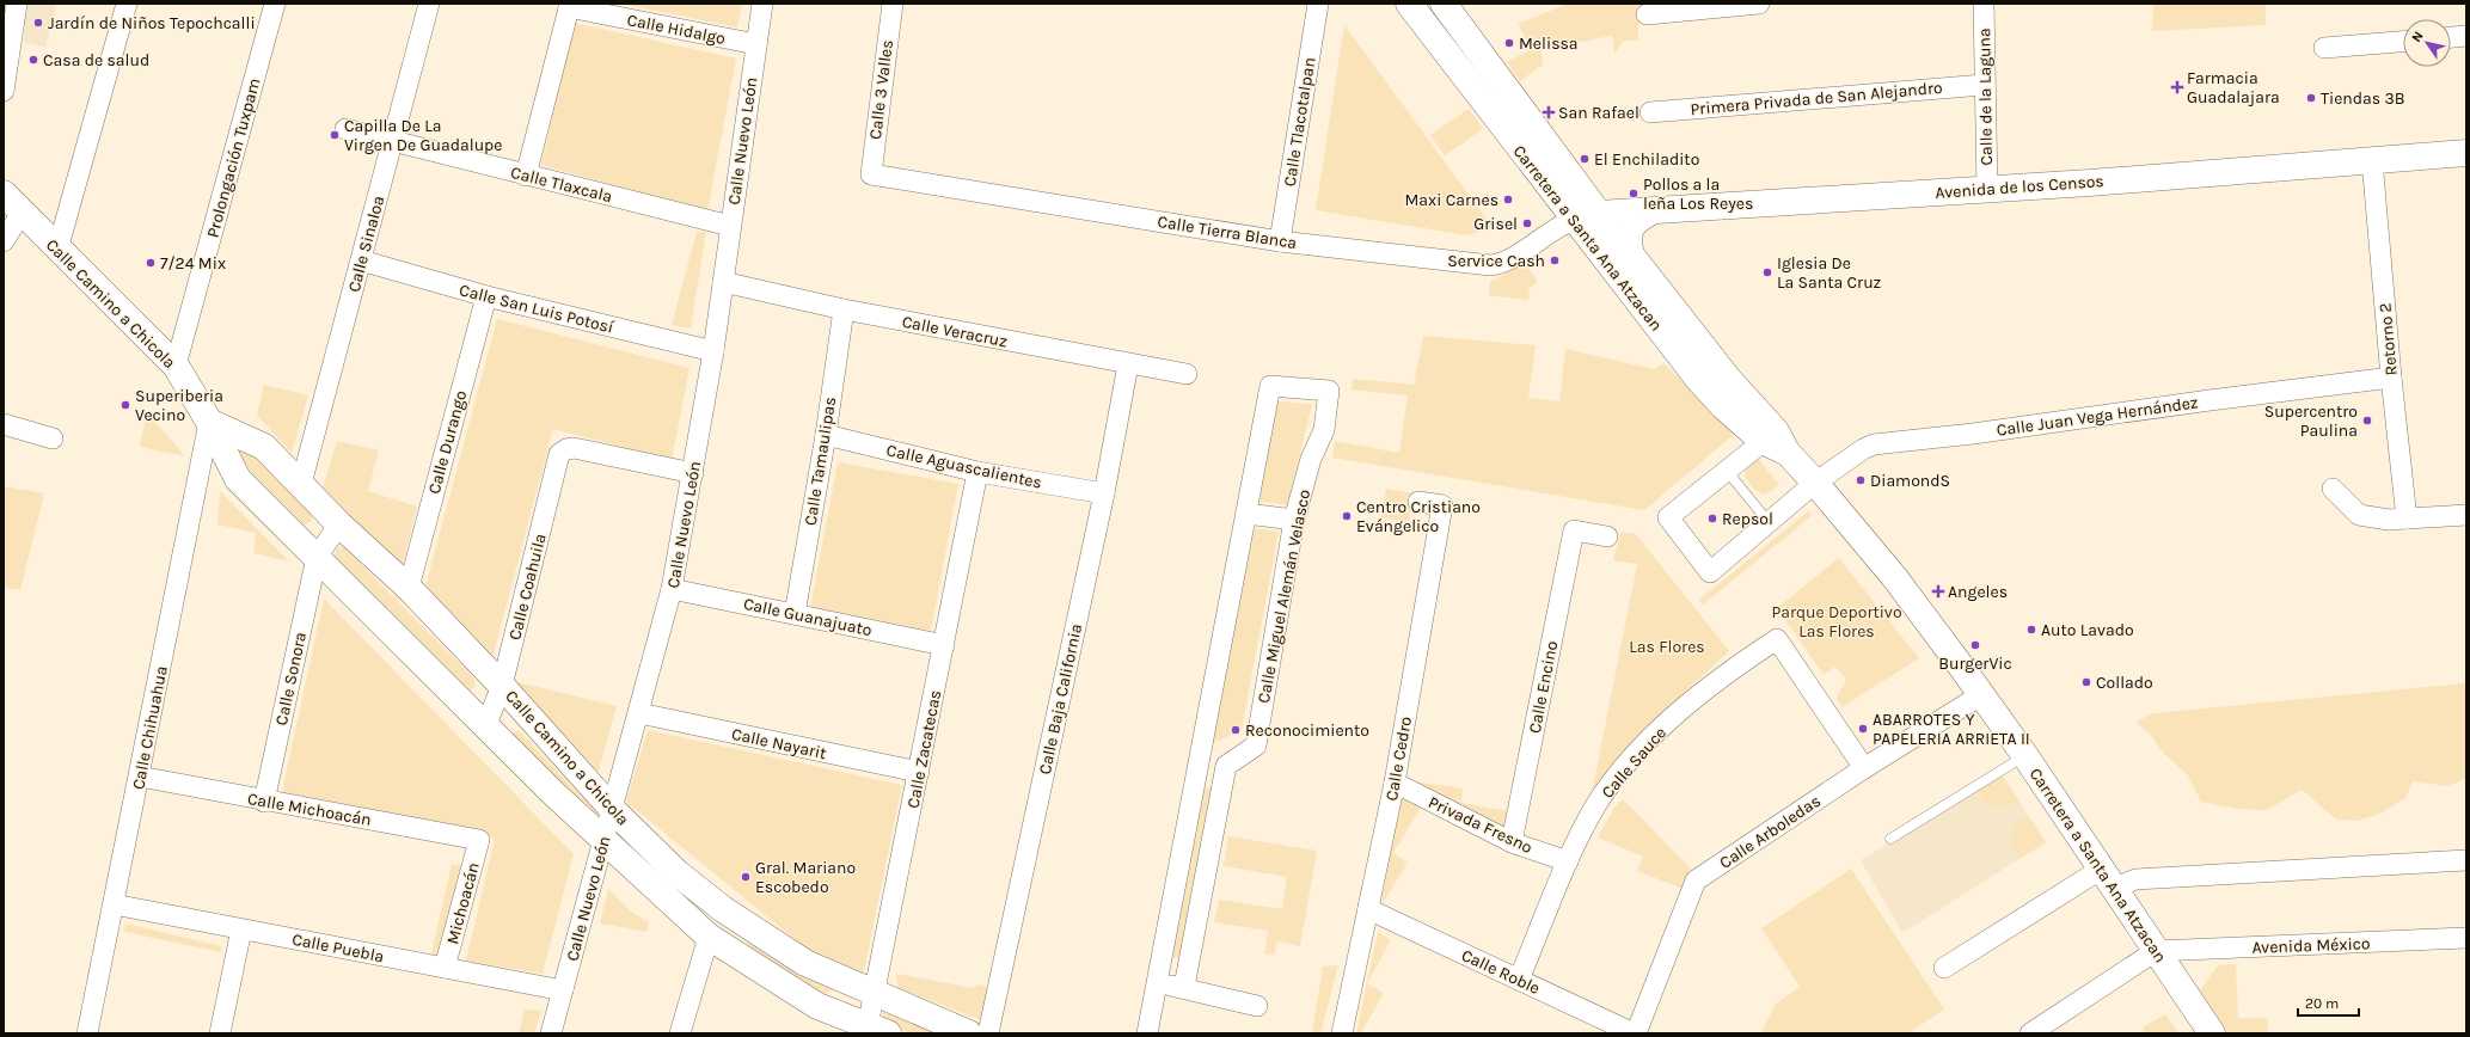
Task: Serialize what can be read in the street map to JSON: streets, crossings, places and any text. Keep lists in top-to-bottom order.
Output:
{
  "streets": {
    "street": [
      "Calle Hidalgo",
      "Calle 3 Valles",
      "Calle de la Laguna",
      "Primera Privada de San Alejandro",
      "Calle Tlacotalpan",
      "Calle Nuevo León",
      "Prolongación Tuxpam",
      "Calle Tlaxcala",
      "Avenida de los Censos",
      "Calle Tierra Blanca",
      "Carretera a Santa Ana Atzacan",
      "Calle Sinaloa",
      "Calle Camino a Chicola",
      "Calle San Luis Potosí",
      "Calle Veracruz",
      "Retorno 2",
      "Calle Juan Vega Hernández",
      "Calle Durango",
      "Calle Tamaulipas",
      "Calle Aguascalientes",
      "Calle Coahuila",
      "Calle Miguel Alemán Velasco",
      "Calle Guanajuato",
      "Calle Sonora",
      "Calle Encino",
      "Calle Baja California",
      "Calle Chihuahua",
      "Calle Nayarit",
      "Calle Zacatecas",
      "Calle Cedro",
      "Calle Sauce",
      "Calle Michoacán",
      "Privada Fresno",
      "Calle Arboledas",
      "Michoacán",
      "Avenida México",
      "Calle Puebla",
      "Calle Roble"
    ]
  },
  "crossings": [
    ["Calle Hidalgo", "Calle Nuevo León"],
    ["Calle 3 Valles", "Calle Tierra Blanca"],
    ["Calle de la Laguna", "Primera Privada de San Alejandro"],
    ["Calle de la Laguna", "Avenida de los Censos"],
    ["Calle Tlacotalpan", "Calle Tierra Blanca"],
    ["Calle Nuevo León", "Calle Tlaxcala"],
    ["Calle Nuevo León", "Calle Camino a Chicola"],
    ["Calle Nuevo León", "Calle San Luis Potosí"],
    ["Calle Nuevo León", "Calle Veracruz"],
    ["Calle Nuevo León", "Calle Coahuila"],
    ["Calle Nuevo León", "Calle Guanajuato"],
    ["Calle Nuevo León", "Calle Nayarit"],
    ["Calle Nuevo León", "Calle Puebla"],
    ["Prolongación Tuxpam", "Calle Camino a Chicola"],
    ["Calle Tlaxcala", "Calle Sinaloa"],
    ["Avenida de los Censos", "Calle Tierra Blanca"],
    ["Avenida de los Censos", "Carretera a Santa Ana Atzacan"],
    ["Avenida de los Censos", "Retorno 2"],
    ["Calle Tierra Blanca", "Carretera a Santa Ana Atzacan"],
    ["Carretera a Santa Ana Atzacan", "Calle Juan Vega Hernández"],
    ["Carretera a Santa Ana Atzacan", "Calle Arboledas"],
    ["Carretera a Santa Ana Atzacan", "Avenida México"],
    ["Calle Sinaloa", "Calle Camino a Chicola"],
    ["Calle Sinaloa", "Calle San Luis Potosí"],
    ["Calle Camino a Chicola", "Calle Durango"],
    ["Calle Camino a Chicola", "Calle Coahuila"],
    ["Calle Camino a Chicola", "Calle Sonora"],
    ["Calle Camino a Chicola", "Calle Chihuahua"],
    ["Calle Camino a Chicola", "Calle Zacatecas"],
    ["Calle San Luis Potosí", "Calle Durango"],
    ["Calle Veracruz", "Calle Tamaulipas"],
    ["Calle Veracruz", "Calle Baja California"],
    ["Retorno 2", "Calle Juan Vega Hernández"],
    ["Calle Tamaulipas", "Calle Aguascalientes"],
    ["Calle Tamaulipas", "Calle Guanajuato"],
    ["Calle Aguascalientes", "Calle Baja California"],
    ["Calle Aguascalientes", "Calle Zacatecas"],
    ["Calle Guanajuato", "Calle Zacatecas"],
    ["Calle Sonora", "Calle Michoacán"],
    ["Calle Encino", "Privada Fresno"],
    ["Calle Chihuahua", "Calle Michoacán"],
    ["Calle Chihuahua", "Calle Puebla"],
    ["Calle Nayarit", "Calle Zacatecas"],
    ["Calle Cedro", "Privada Fresno"],
    ["Calle Cedro", "Calle Roble"],
    ["Calle Sauce", "Privada Fresno"],
    ["Calle Sauce", "Calle Arboledas"],
    ["Calle Sauce", "Calle Roble"],
    ["Calle Michoacán", "Michoacán"],
    ["Calle Arboledas", "Calle Roble"],
    ["Michoacán", "Calle Puebla"]
  ],
  "parks": ["Parque Deportivo Las Flores", "Las Flores"],
  "places": {
    "other": [
      "Jardín de Niños Tepochcalli",
      "Melissa",
      "Casa de salud",
      "Tiendas 3B",
      "Capilla De La Virgen De Guadalupe",
      "El Enchiladito",
      "Pollos a la leña Los Reyes",
      "Maxi Carnes",
      "Grisel",
      "Service Cash",
      "7/24 Mix",
      "Iglesia De La Santa Cruz",
      "Superiberia Vecino",
      "Supercentro Paulina",
      "DiamondS",
      "Centro Cristiano Evángelico",
      "Repsol",
      "Auto Lavado",
      "BurgerVic",
      "Collado",
      "ABARROTES Y PAPELERIA ARRIETA II",
      "Reconocimiento",
      "Gral. Mariano Escobedo"
    ],
    "health": ["Farmacia Guadalajara", "San Rafael", "Angeles"]
  },
  "scale_bar": "20 m",
  "north": "top left"
}
